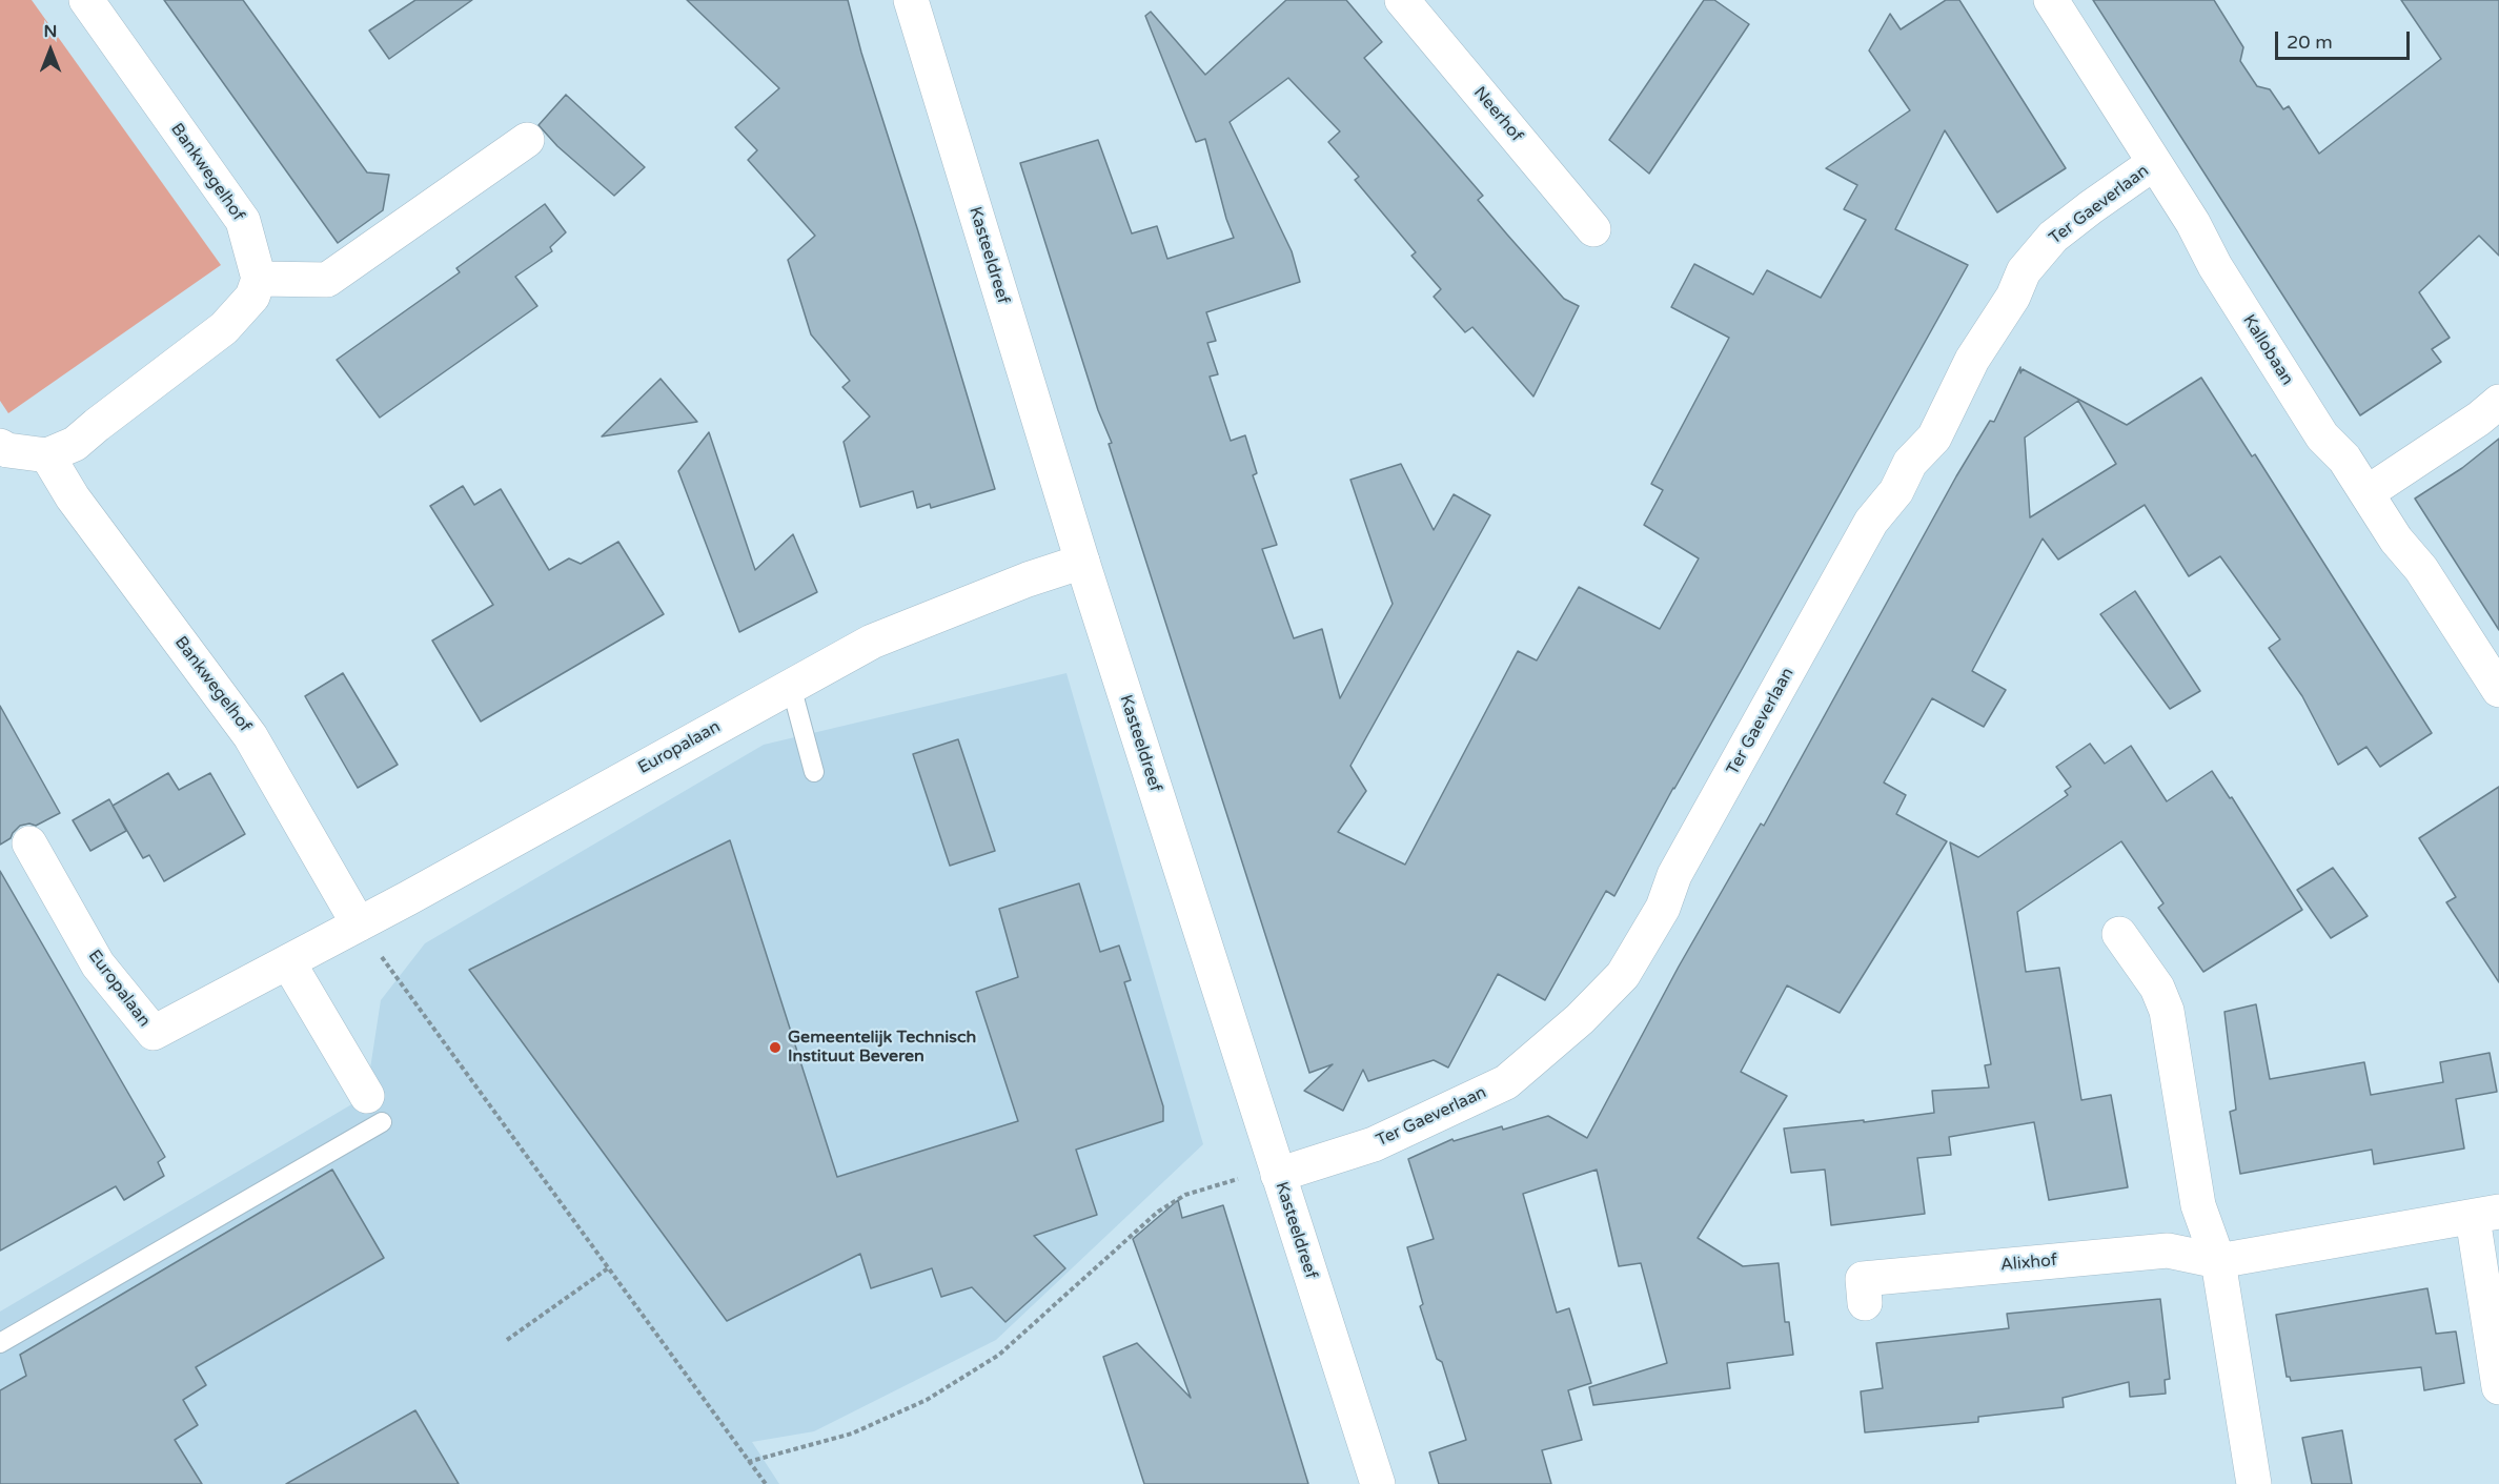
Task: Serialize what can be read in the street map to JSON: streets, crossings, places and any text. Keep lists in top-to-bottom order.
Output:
{
  "streets": {
    "street": [
      "Neerhof",
      "Bankwegelhof",
      "Ter Gaeverlaan",
      "Kasteeldreef",
      "Kallobaan",
      "Europalaan",
      "Alixhof"
    ]
  },
  "crossings": [
    ["Bankwegelhof", "Europalaan"],
    ["Ter Gaeverlaan", "Kasteeldreef"],
    ["Ter Gaeverlaan", "Kallobaan"],
    ["Kasteeldreef", "Europalaan"]
  ],
  "places": ["Gemeentelijk Technisch Instituut Beveren"],
  "scale_bar": "20 m",
  "north": "top"
}
